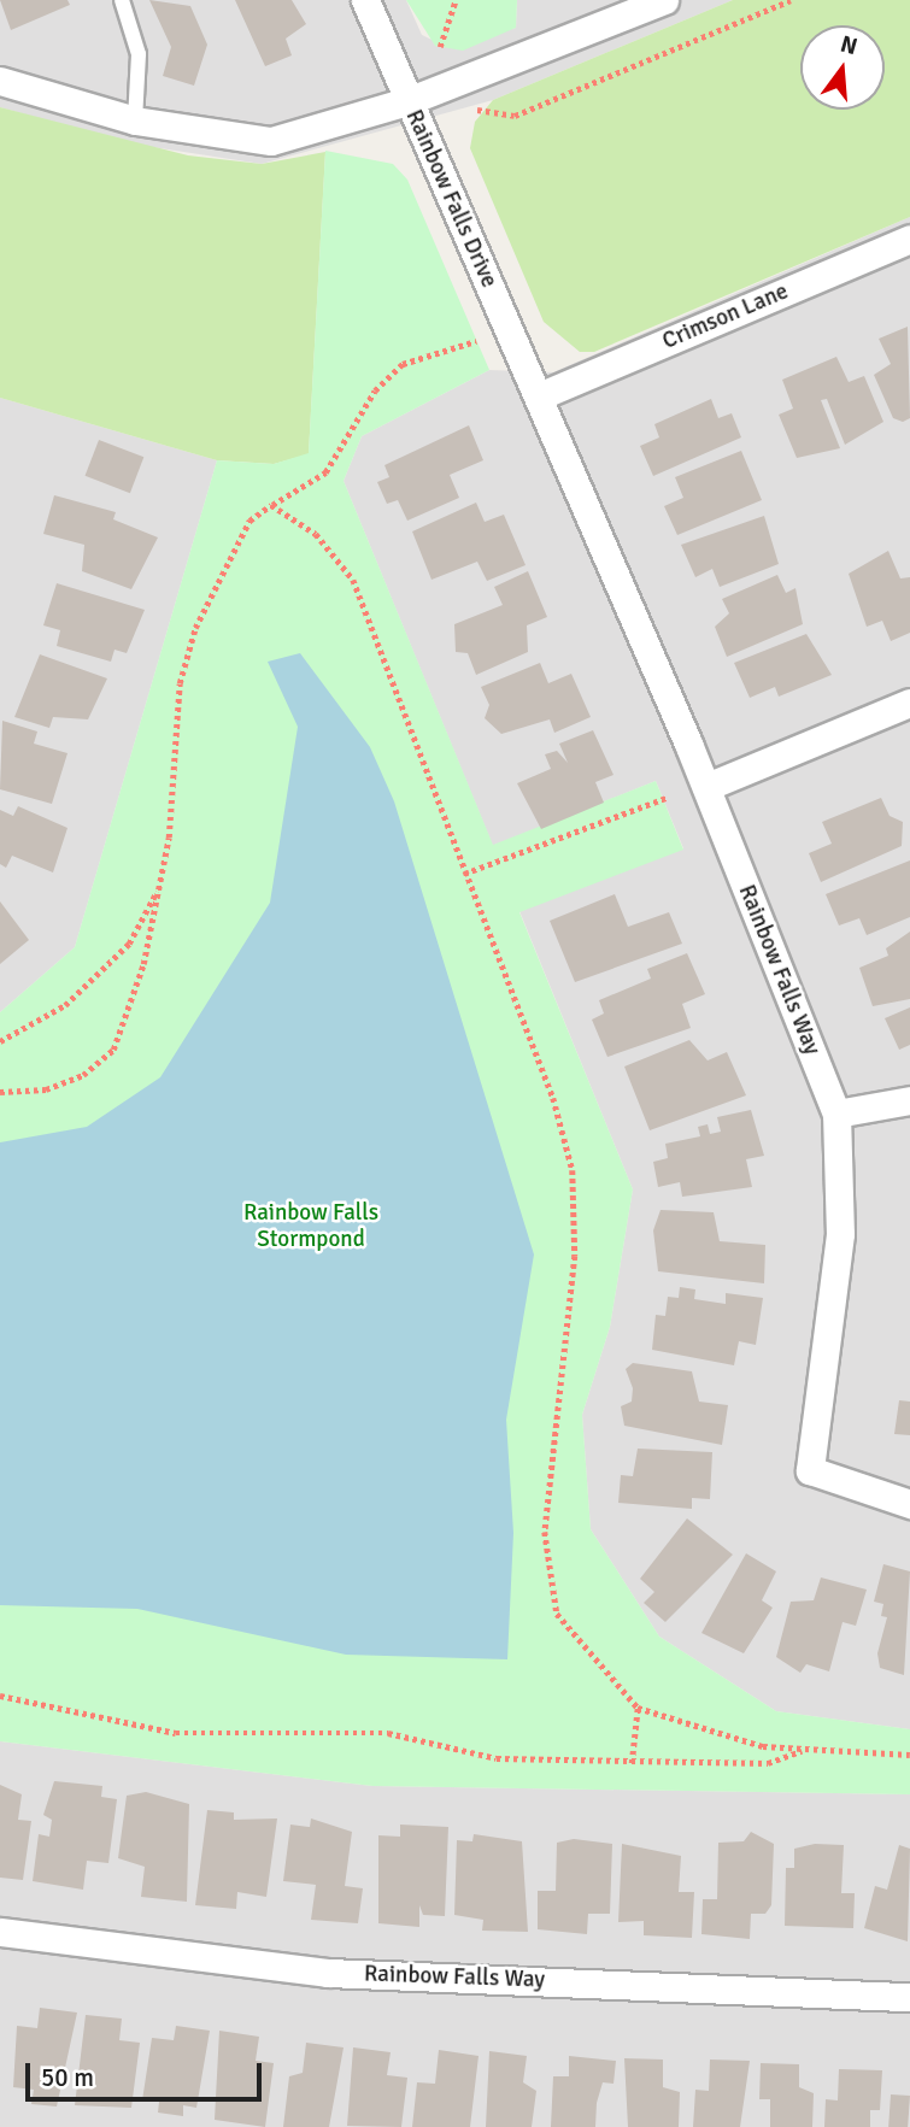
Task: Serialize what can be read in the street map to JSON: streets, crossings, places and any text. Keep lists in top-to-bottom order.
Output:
{
  "streets": {
    "street": ["Rainbow Falls Drive", "Crimson Lane", "Rainbow Falls Way"]
  },
  "crossings": [
    ["Rainbow Falls Drive", "Crimson Lane"],
    ["Rainbow Falls Drive", "Rainbow Falls Way"],
    ["Crimson Lane", "Rainbow Falls Way"]
  ],
  "parks": ["Rainbow Falls Stormpond"],
  "scale_bar": "50 m",
  "north": "top"
}
